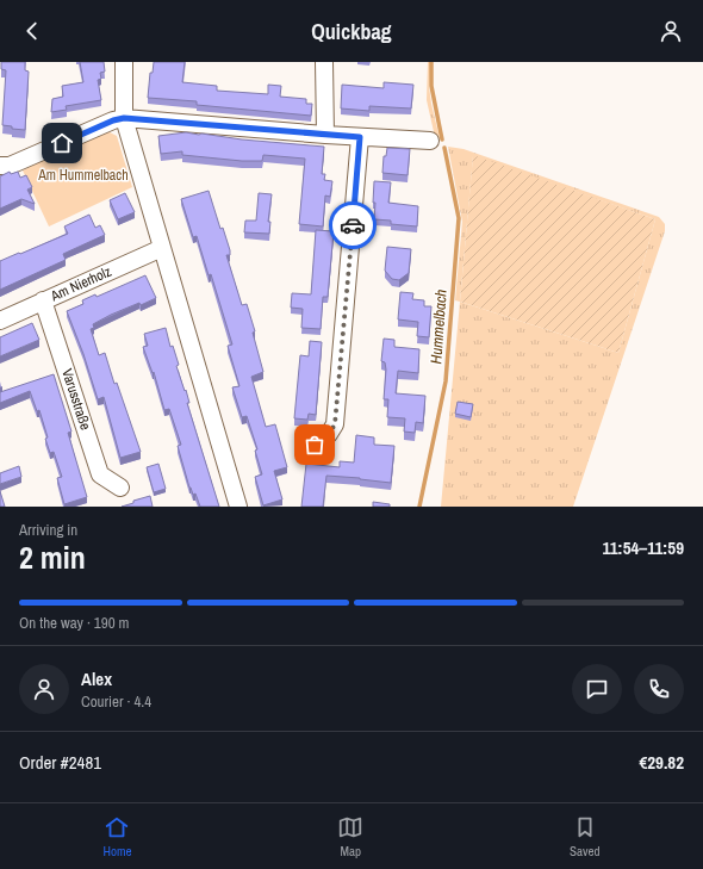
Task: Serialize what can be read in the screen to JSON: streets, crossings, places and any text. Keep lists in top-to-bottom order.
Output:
{
  "streets": {
    "street": ["Am Nierholz", "Varusstraße"]
  },
  "crossings": [
    ["Am Nierholz", "Varusstraße"]
  ],
  "water": ["Hummelbach"],
  "parks": ["Am Hummelbach"],
  "page": {
    "header": "Quickbag",
    "heading": ["2 min", "Arriving in", "11:54–11:59"],
    "panel": [
      "Alex",
      "Courier · 4.4",
      "Order #2481",
      "€29.82"
    ],
    "bar": "On the way · 190 m",
    "tabs": ["Home", "Map", "Saved"]
  }
}
